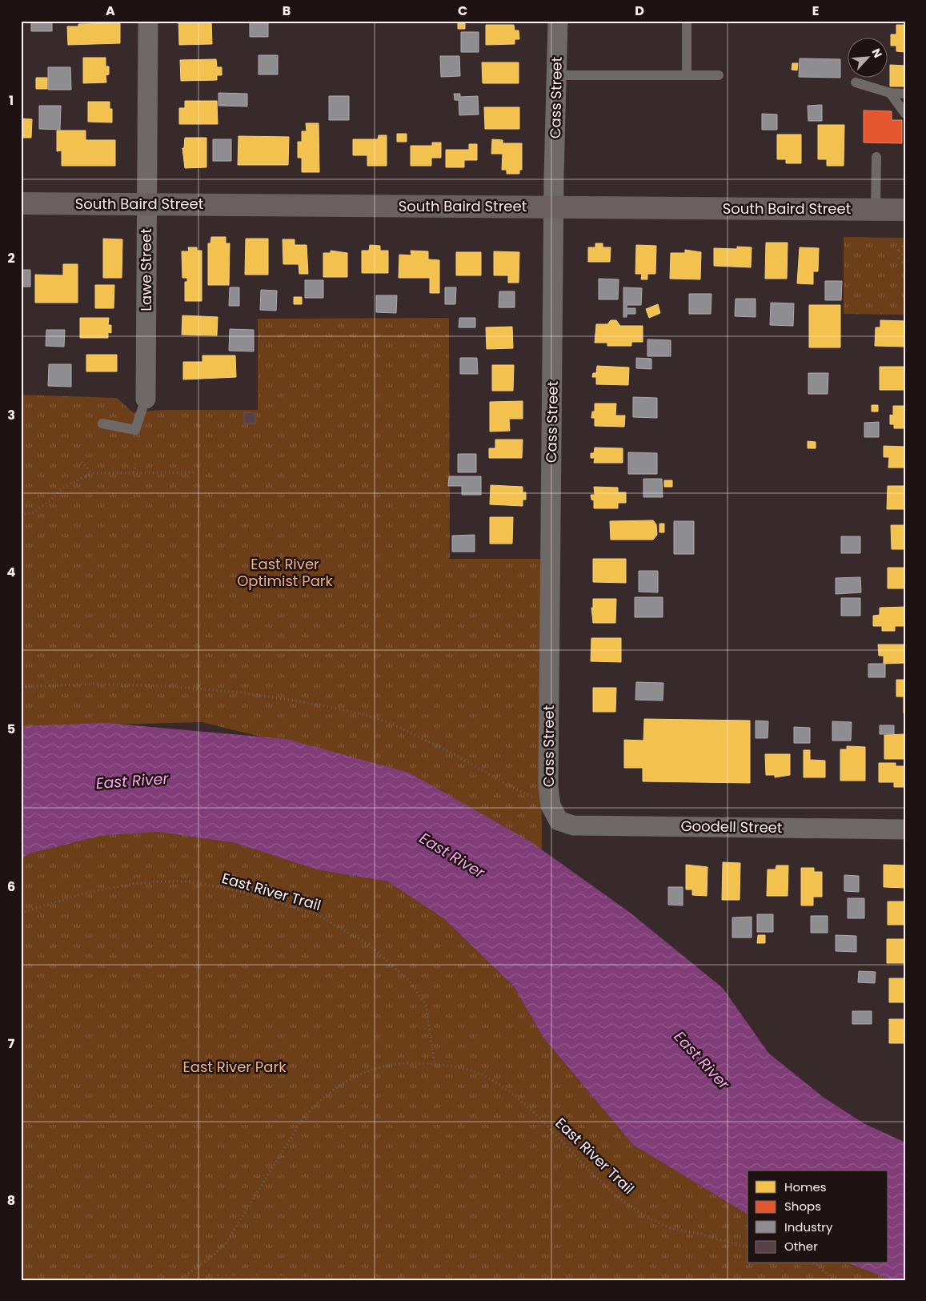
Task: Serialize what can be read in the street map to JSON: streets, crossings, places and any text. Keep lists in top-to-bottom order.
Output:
{
  "streets": {
    "street": [
      "Cass Street",
      "South Baird Street",
      "Lawe Street",
      "Goodell Street"
    ],
    "path": ["East River Trail"]
  },
  "crossings": [
    ["Cass Street", "South Baird Street"],
    ["Cass Street", "Goodell Street"],
    ["South Baird Street", "Lawe Street"]
  ],
  "water": ["East River"],
  "parks": ["East River Optimist Park", "East River Park"],
  "legend": [
    "Homes",
    "Shops",
    "Industry",
    "Other"
  ],
  "north": "top right",
  "grid": {
    "columns": [
      "A",
      "B",
      "C",
      "D",
      "E"
    ],
    "rows": [
      "1",
      "2",
      "3",
      "4",
      "5",
      "6",
      "7",
      "8"
    ]
  }
}
